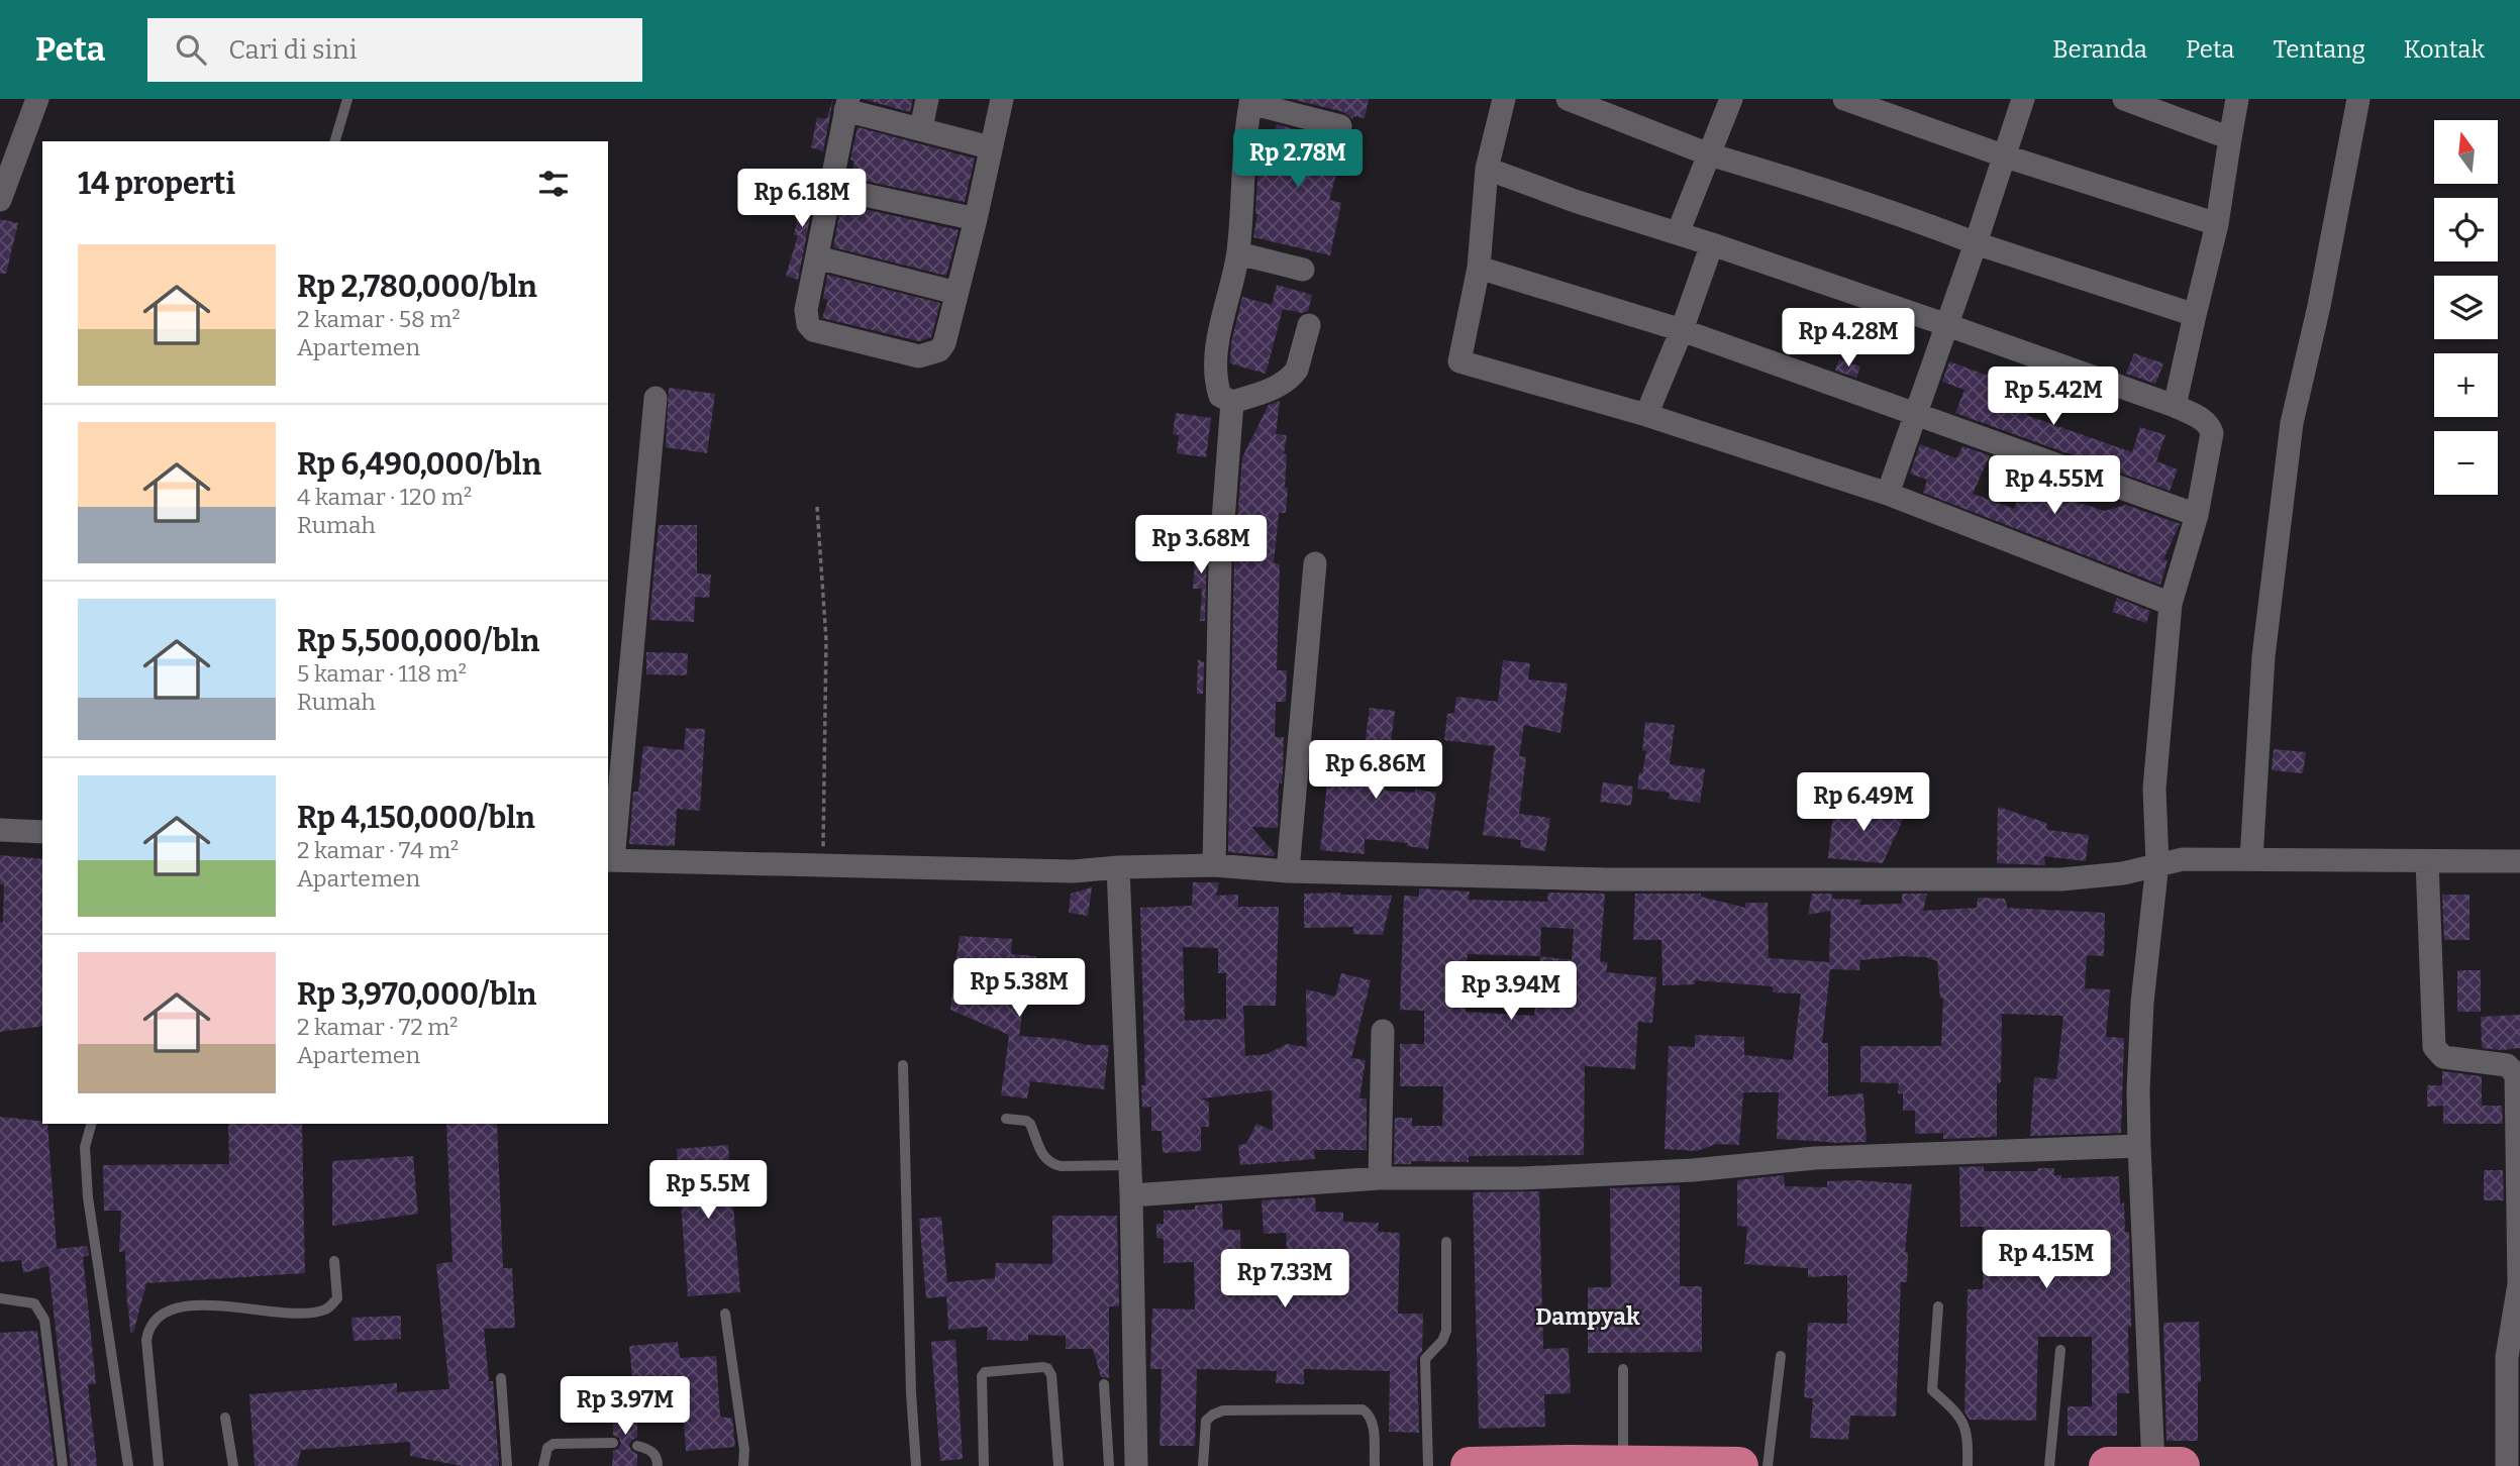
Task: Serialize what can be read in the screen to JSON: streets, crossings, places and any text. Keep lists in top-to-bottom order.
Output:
{
  "districts": ["Dampyak"],
  "north": "top",
  "page": {
    "header": "Peta",
    "search": "Cari di sini",
    "nav": [
      "Beranda",
      "Peta",
      "Tentang",
      "Kontak"
    ],
    "map_buttons": ["+", "−"],
    "price": [
      "Rp 2.78M",
      "Rp 6.18M",
      "Rp 4.28M",
      "Rp 5.42M",
      "Rp 4.55M",
      "Rp 3.68M",
      "Rp 6.86M",
      "Rp 6.49M",
      "Rp 5.38M",
      "Rp 3.94M",
      "Rp 5.5M",
      "Rp 4.15M",
      "Rp 7.33M",
      "Rp 3.97M"
    ],
    "heading": "14 properti",
    "list": [
      {
        "name": "Rp 2,780,000/bln",
        "note": "2 kamar · 58 m² · Apartemen"
      },
      {
        "name": "Rp 6,490,000/bln",
        "note": "4 kamar · 120 m² · Rumah"
      },
      {
        "name": "Rp 5,500,000/bln",
        "note": "5 kamar · 118 m² · Rumah"
      },
      {
        "name": "Rp 4,150,000/bln",
        "note": "2 kamar · 74 m² · Apartemen"
      },
      {
        "name": "Rp 3,970,000/bln",
        "note": "2 kamar · 72 m² · Apartemen"
      }
    ]
  }
}
